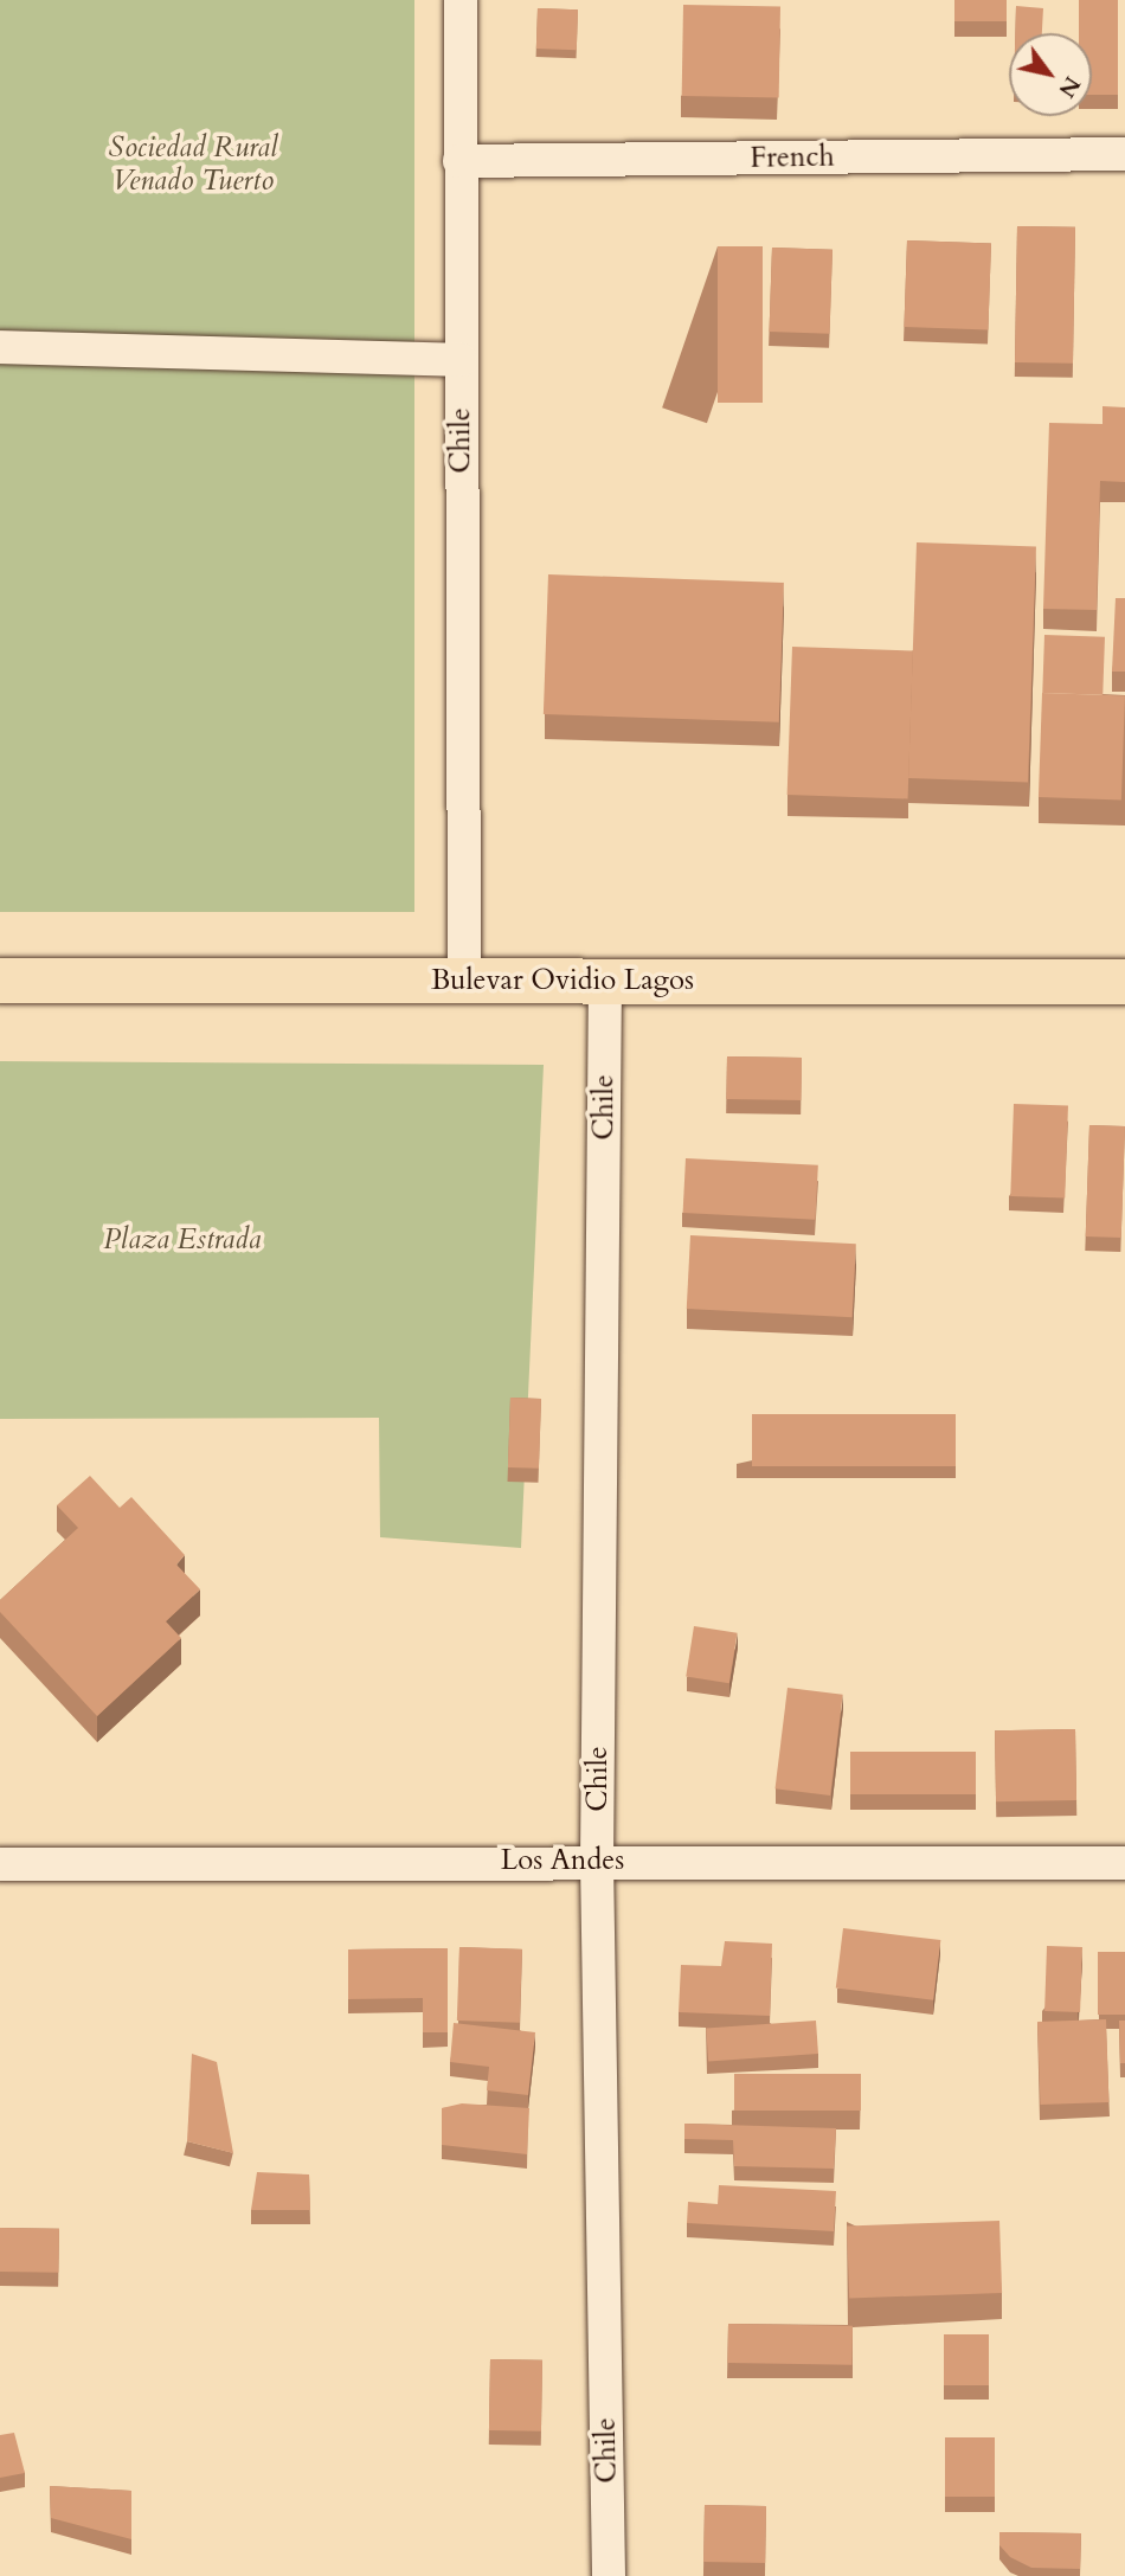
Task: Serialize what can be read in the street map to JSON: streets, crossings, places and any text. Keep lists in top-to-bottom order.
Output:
{
  "streets": {
    "highway": ["Bulevar Ovidio Lagos"],
    "street": ["French", "Chile", "Los Andes"]
  },
  "crossings": [
    ["French", "Chile"],
    ["Chile", "Bulevar Ovidio Lagos"],
    ["Chile", "Los Andes"]
  ],
  "parks": ["Sociedad Rural Venado Tuerto", "Plaza Estrada"],
  "north": "bottom right"
}
